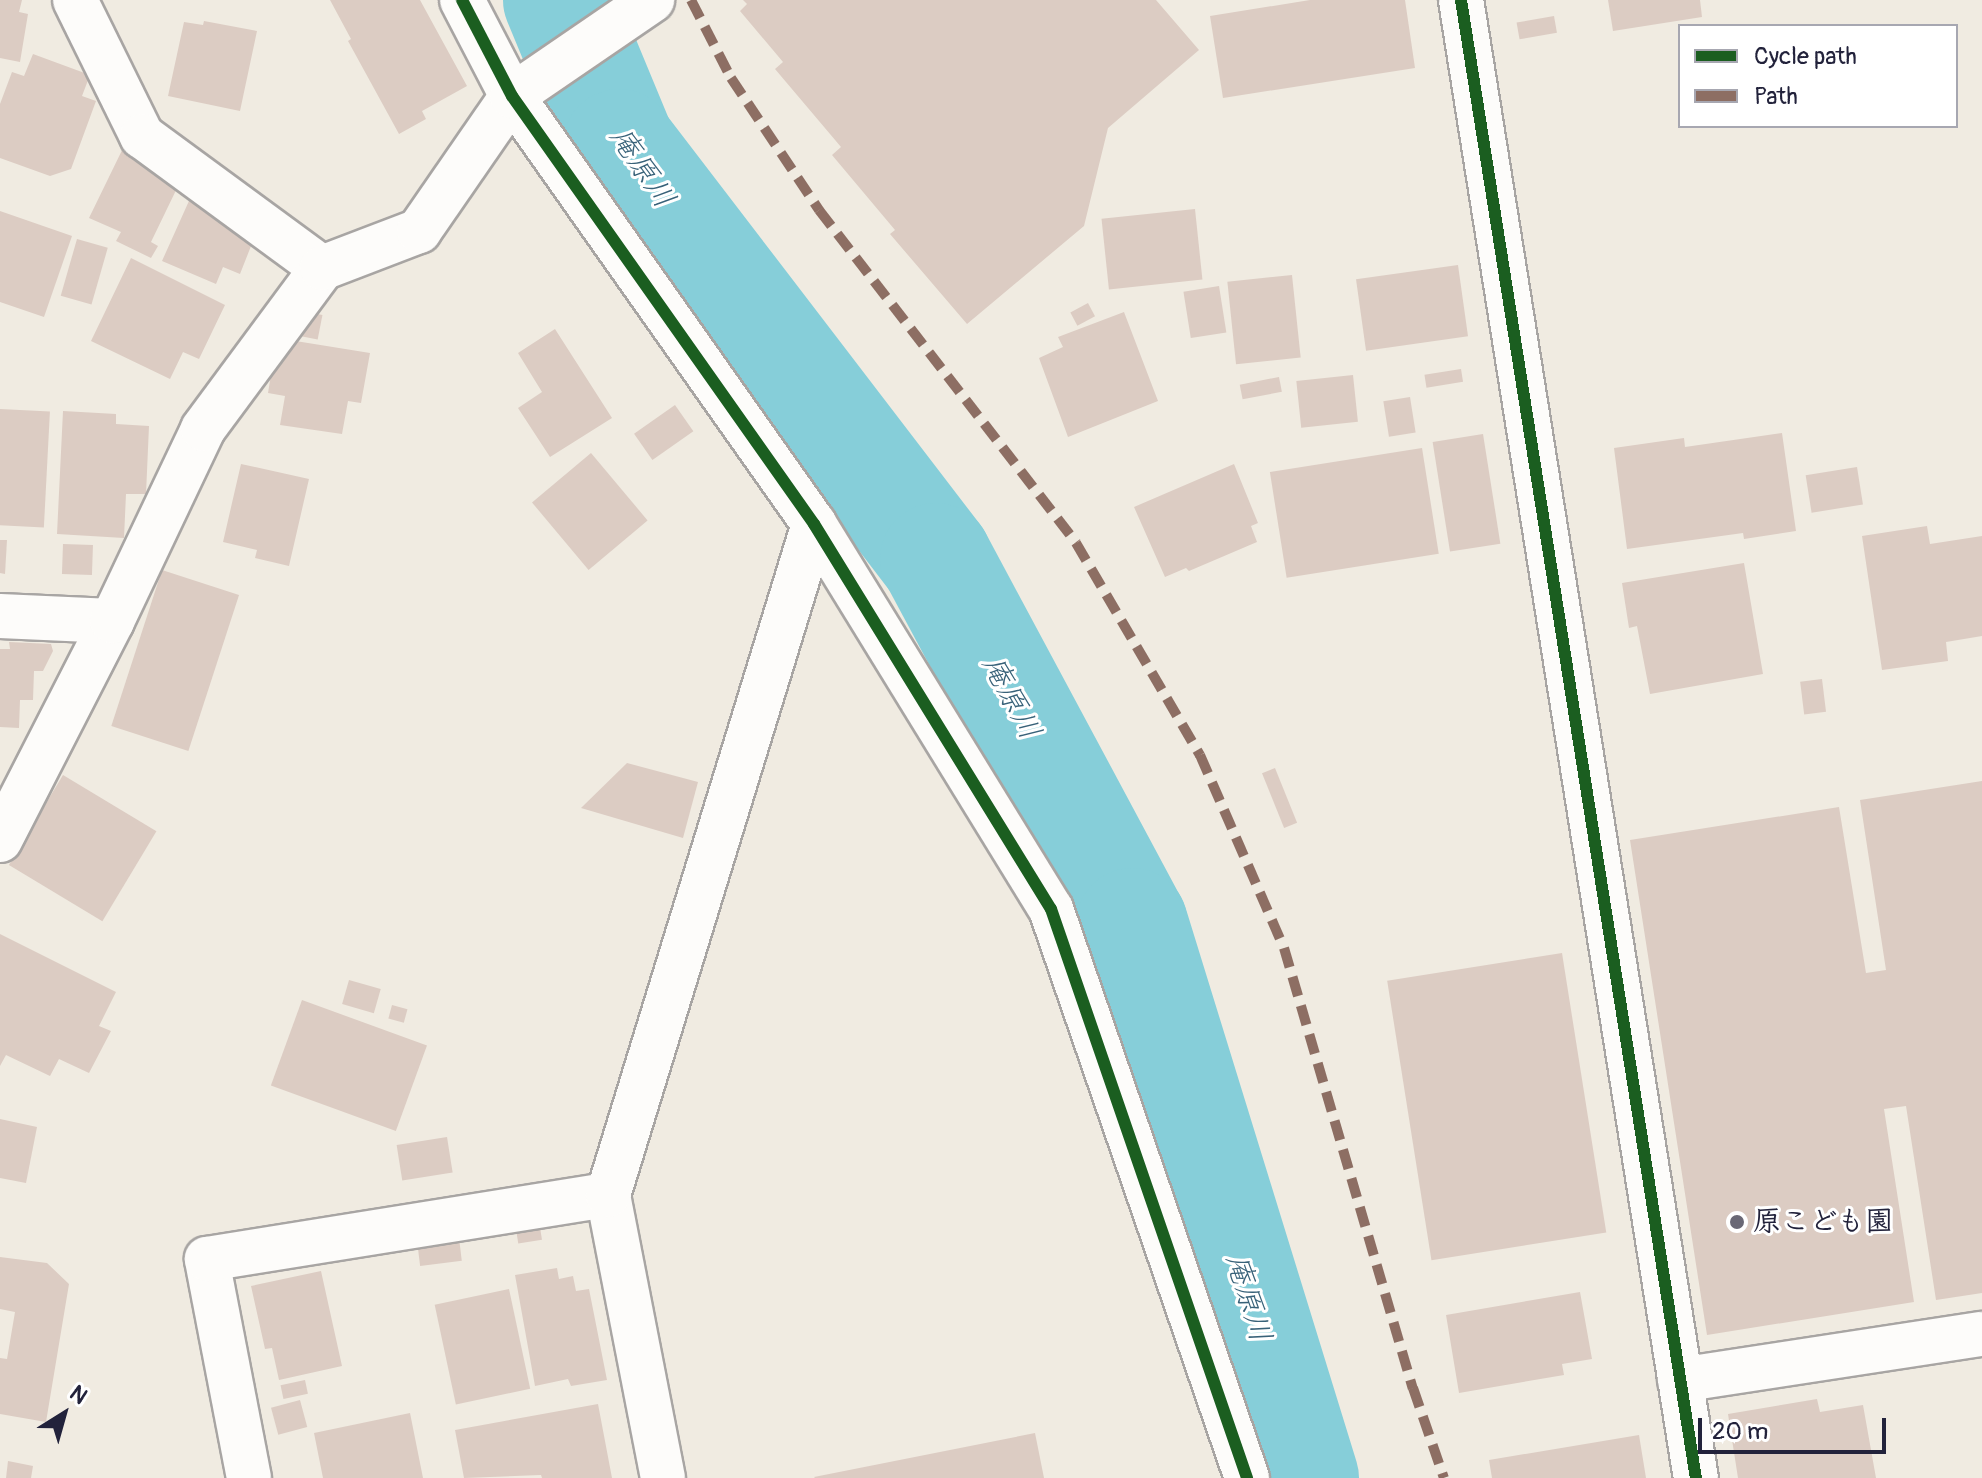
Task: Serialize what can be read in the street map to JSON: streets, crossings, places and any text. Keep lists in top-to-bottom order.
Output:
{
  "water": ["庵原川"],
  "places": ["原こども園"],
  "legend": ["Cycle path", "Path"],
  "scale_bar": "20 m",
  "north": "top right"
}
